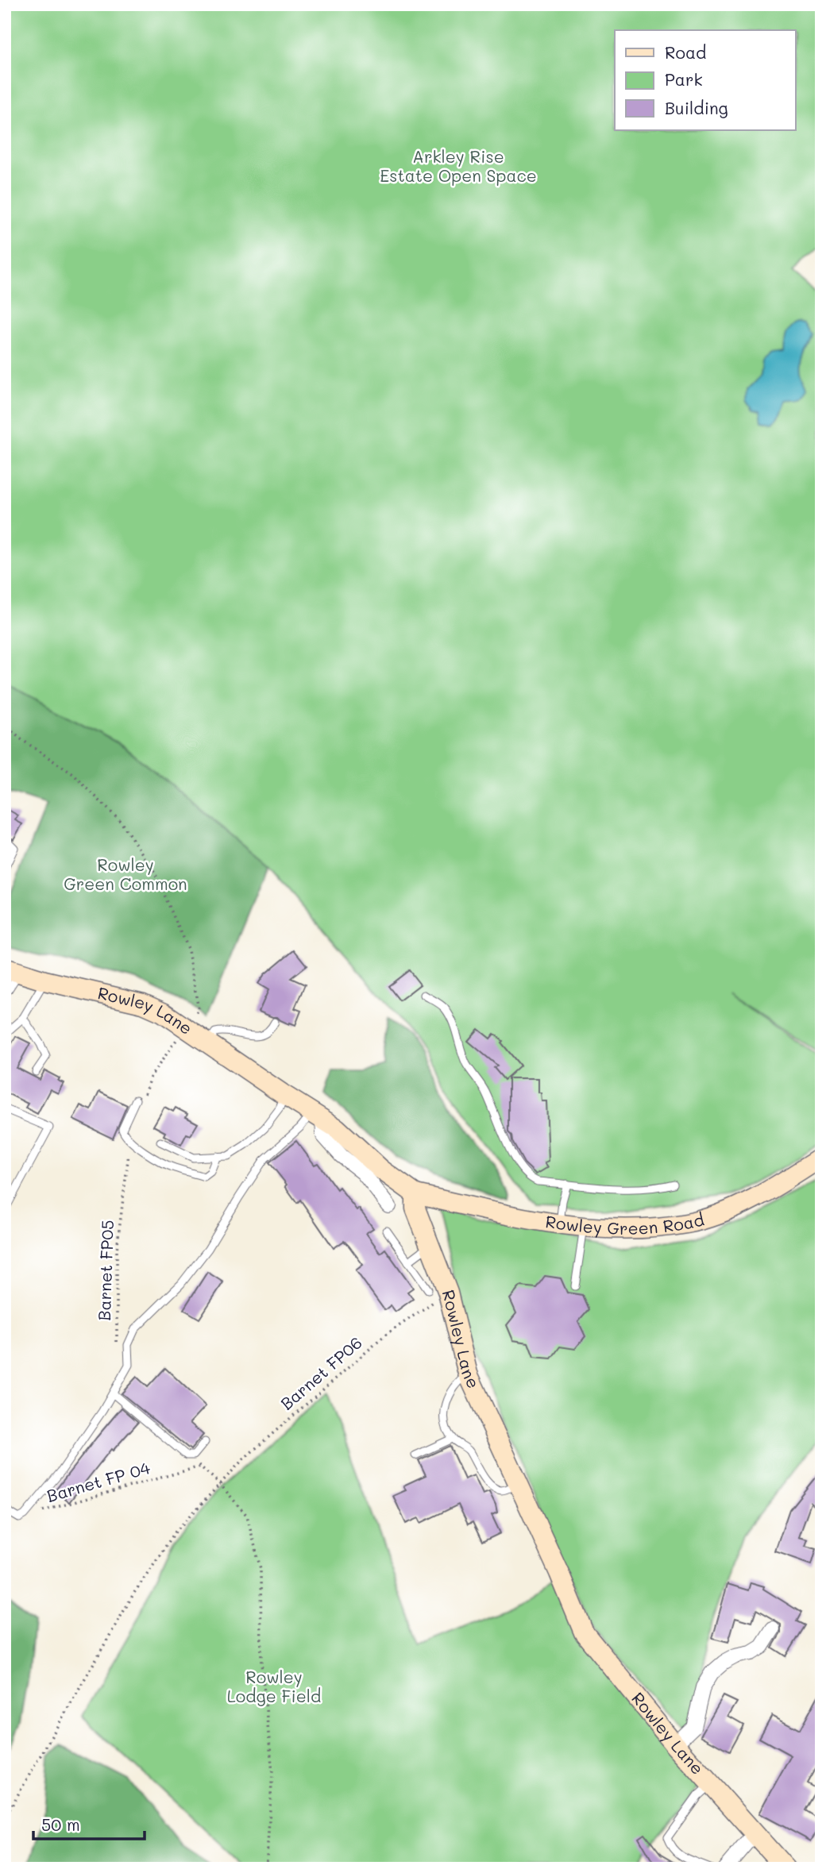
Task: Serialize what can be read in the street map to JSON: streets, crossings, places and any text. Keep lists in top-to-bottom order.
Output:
{
  "streets": {
    "street": ["Rowley Lane", "Rowley Green Road"],
    "path": ["Barnet FP05", "Barnet FP06", "Barnet FP 04"]
  },
  "crossings": [
    ["Rowley Lane", "Rowley Green Road"],
    ["Rowley Lane", "Barnet FP06"]
  ],
  "parks": ["Arkley Rise Estate Open Space", "Rowley Green Common", "Rowley Lodge Field"],
  "legend": ["Road", "Park", "Building"],
  "scale_bar": "50 m"
}
